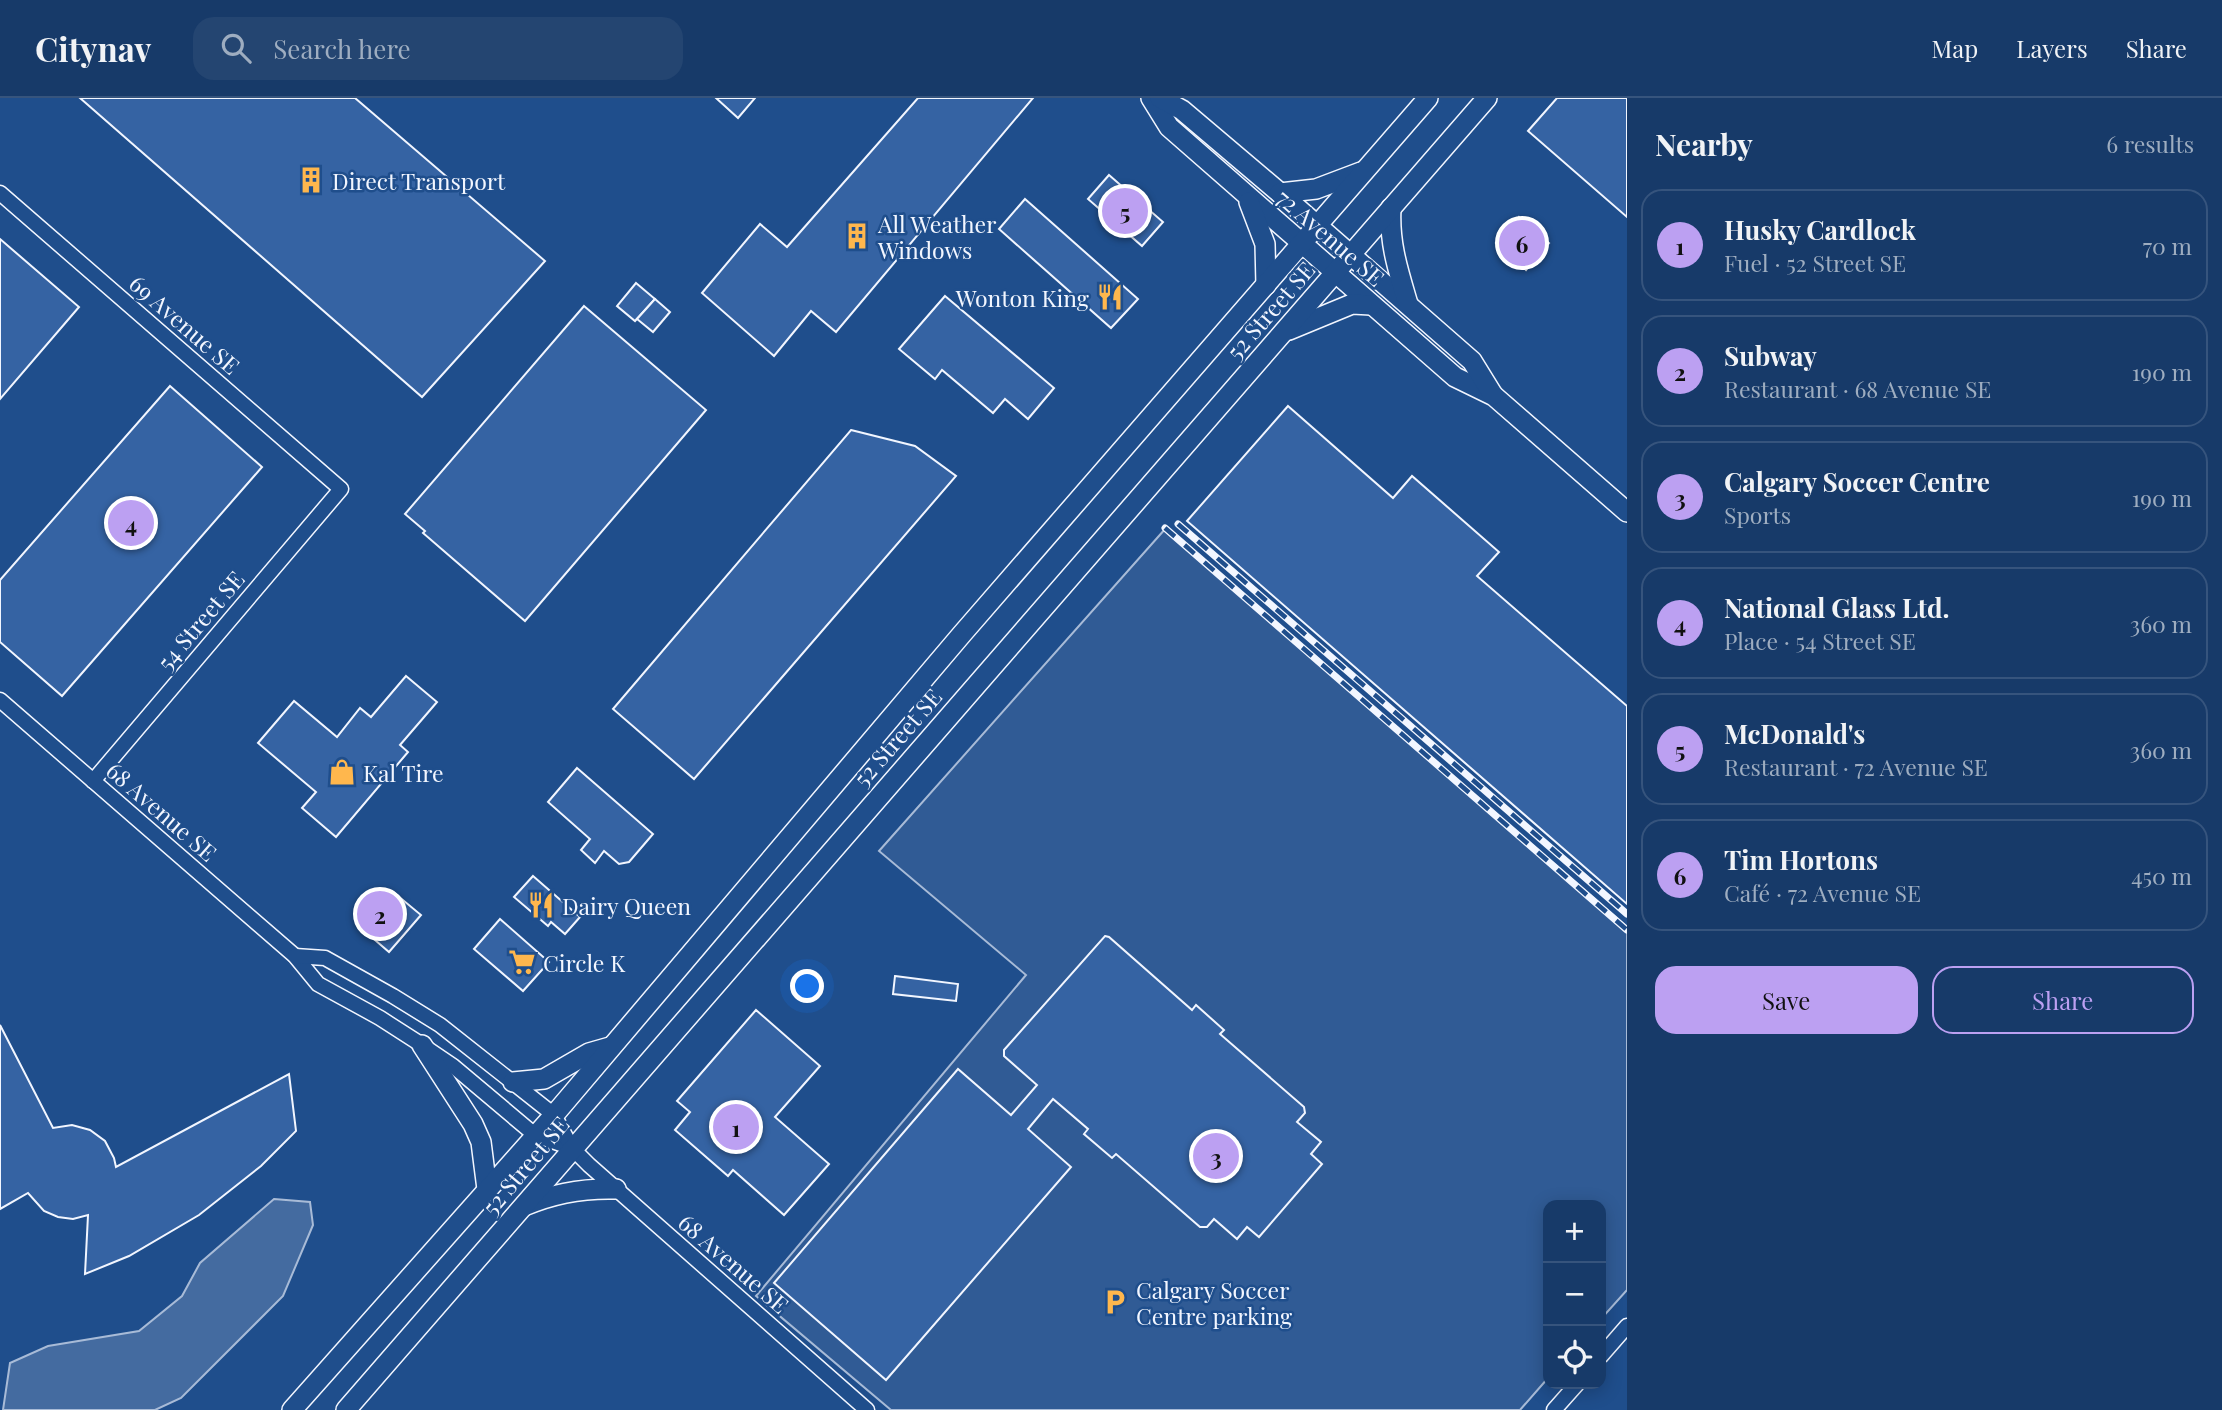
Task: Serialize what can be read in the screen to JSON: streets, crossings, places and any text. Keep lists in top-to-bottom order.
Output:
{
  "streets": {
    "main road": ["72 Avenue SE", "52 Street SE"],
    "street": ["69 Avenue SE", "54 Street SE", "68 Avenue SE"]
  },
  "crossings": [
    ["72 Avenue SE", "52 Street SE"],
    ["52 Street SE", "68 Avenue SE"],
    ["69 Avenue SE", "54 Street SE"],
    ["54 Street SE", "68 Avenue SE"]
  ],
  "places": {
    "building": ["Direct Transport", "All Weather Windows"],
    "restaurant": ["Wonton King", "Dairy Queen"],
    "shop": ["Kal Tire"],
    "supermarket": ["Circle K"],
    "parking": ["Calgary Soccer Centre parking"]
  },
  "page": {
    "header": "Citynav",
    "search": "Search here",
    "nav": ["Map", "Layers", "Share"],
    "heading": ["Nearby", "6 results"],
    "pins": [
      "5",
      "6",
      "4",
      "2",
      "1",
      "3"
    ],
    "list": [
      {
        "mark": "1",
        "name": "Husky Cardlock",
        "note": "Fuel · 52 Street SE",
        "value": "70 m"
      },
      {
        "mark": "2",
        "name": "Subway",
        "note": "Restaurant · 68 Avenue SE",
        "value": "190 m"
      },
      {
        "mark": "3",
        "name": "Calgary Soccer Centre",
        "note": "Sports",
        "value": "190 m"
      },
      {
        "mark": "4",
        "name": "National Glass Ltd.",
        "note": "Place · 54 Street SE",
        "value": "360 m"
      },
      {
        "mark": "5",
        "name": "McDonald's",
        "note": "Restaurant · 72 Avenue SE",
        "value": "360 m"
      },
      {
        "mark": "6",
        "name": "Tim Hortons",
        "note": "Café · 72 Avenue SE",
        "value": "450 m"
      }
    ],
    "buttons": ["Save", "Share"],
    "map_buttons": ["+", "−"]
  }
}
